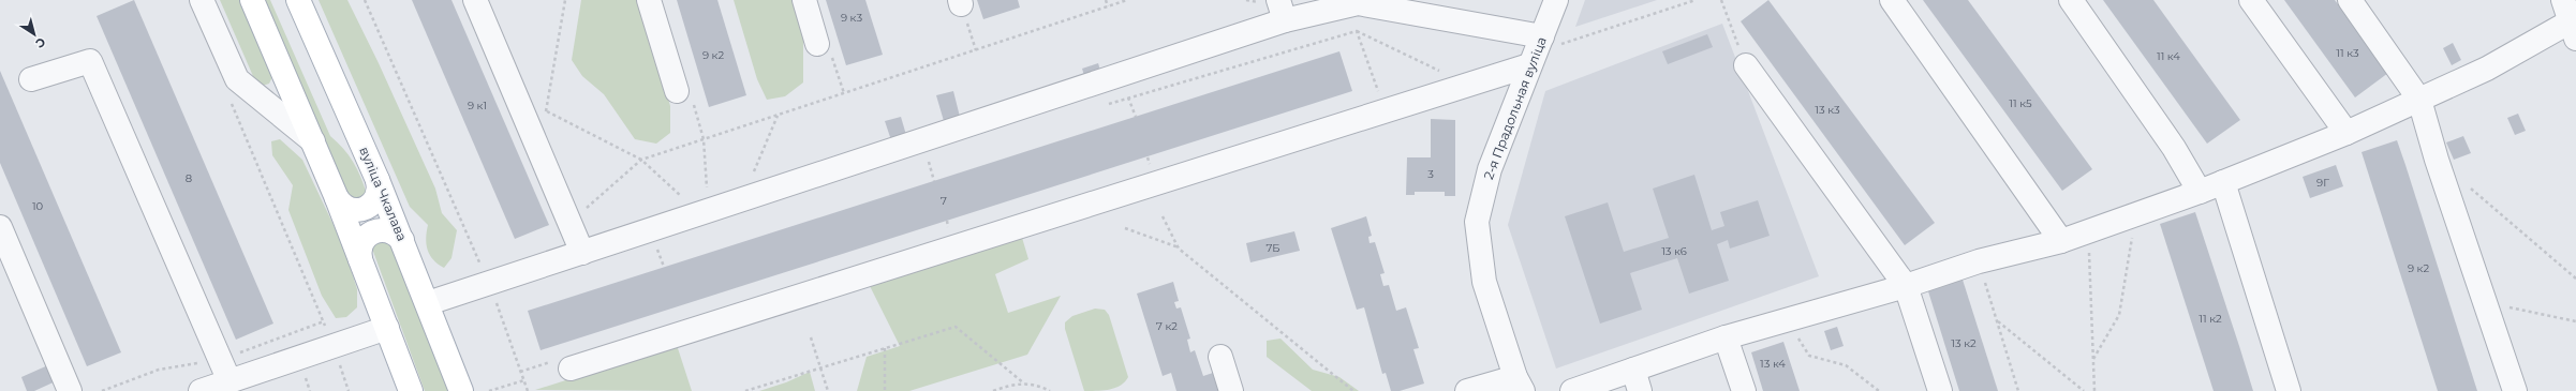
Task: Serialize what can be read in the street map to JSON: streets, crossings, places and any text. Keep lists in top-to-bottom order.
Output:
{
  "streets": {
    "main road": ["вуліца Чкалава"],
    "street": ["2-я Прадольная вуліца"]
  },
  "house_numbers": [
    "9 к3",
    "11 к3",
    "9 к2",
    "11 к4",
    "11 к5",
    "9 к1",
    "13 к3",
    "3",
    "8",
    "9Г",
    "7",
    "10",
    "7Б",
    "13 к6",
    "9 к2",
    "11 к2",
    "7 к2",
    "13 к2",
    "13 к4"
  ],
  "north": "bottom right"
}
